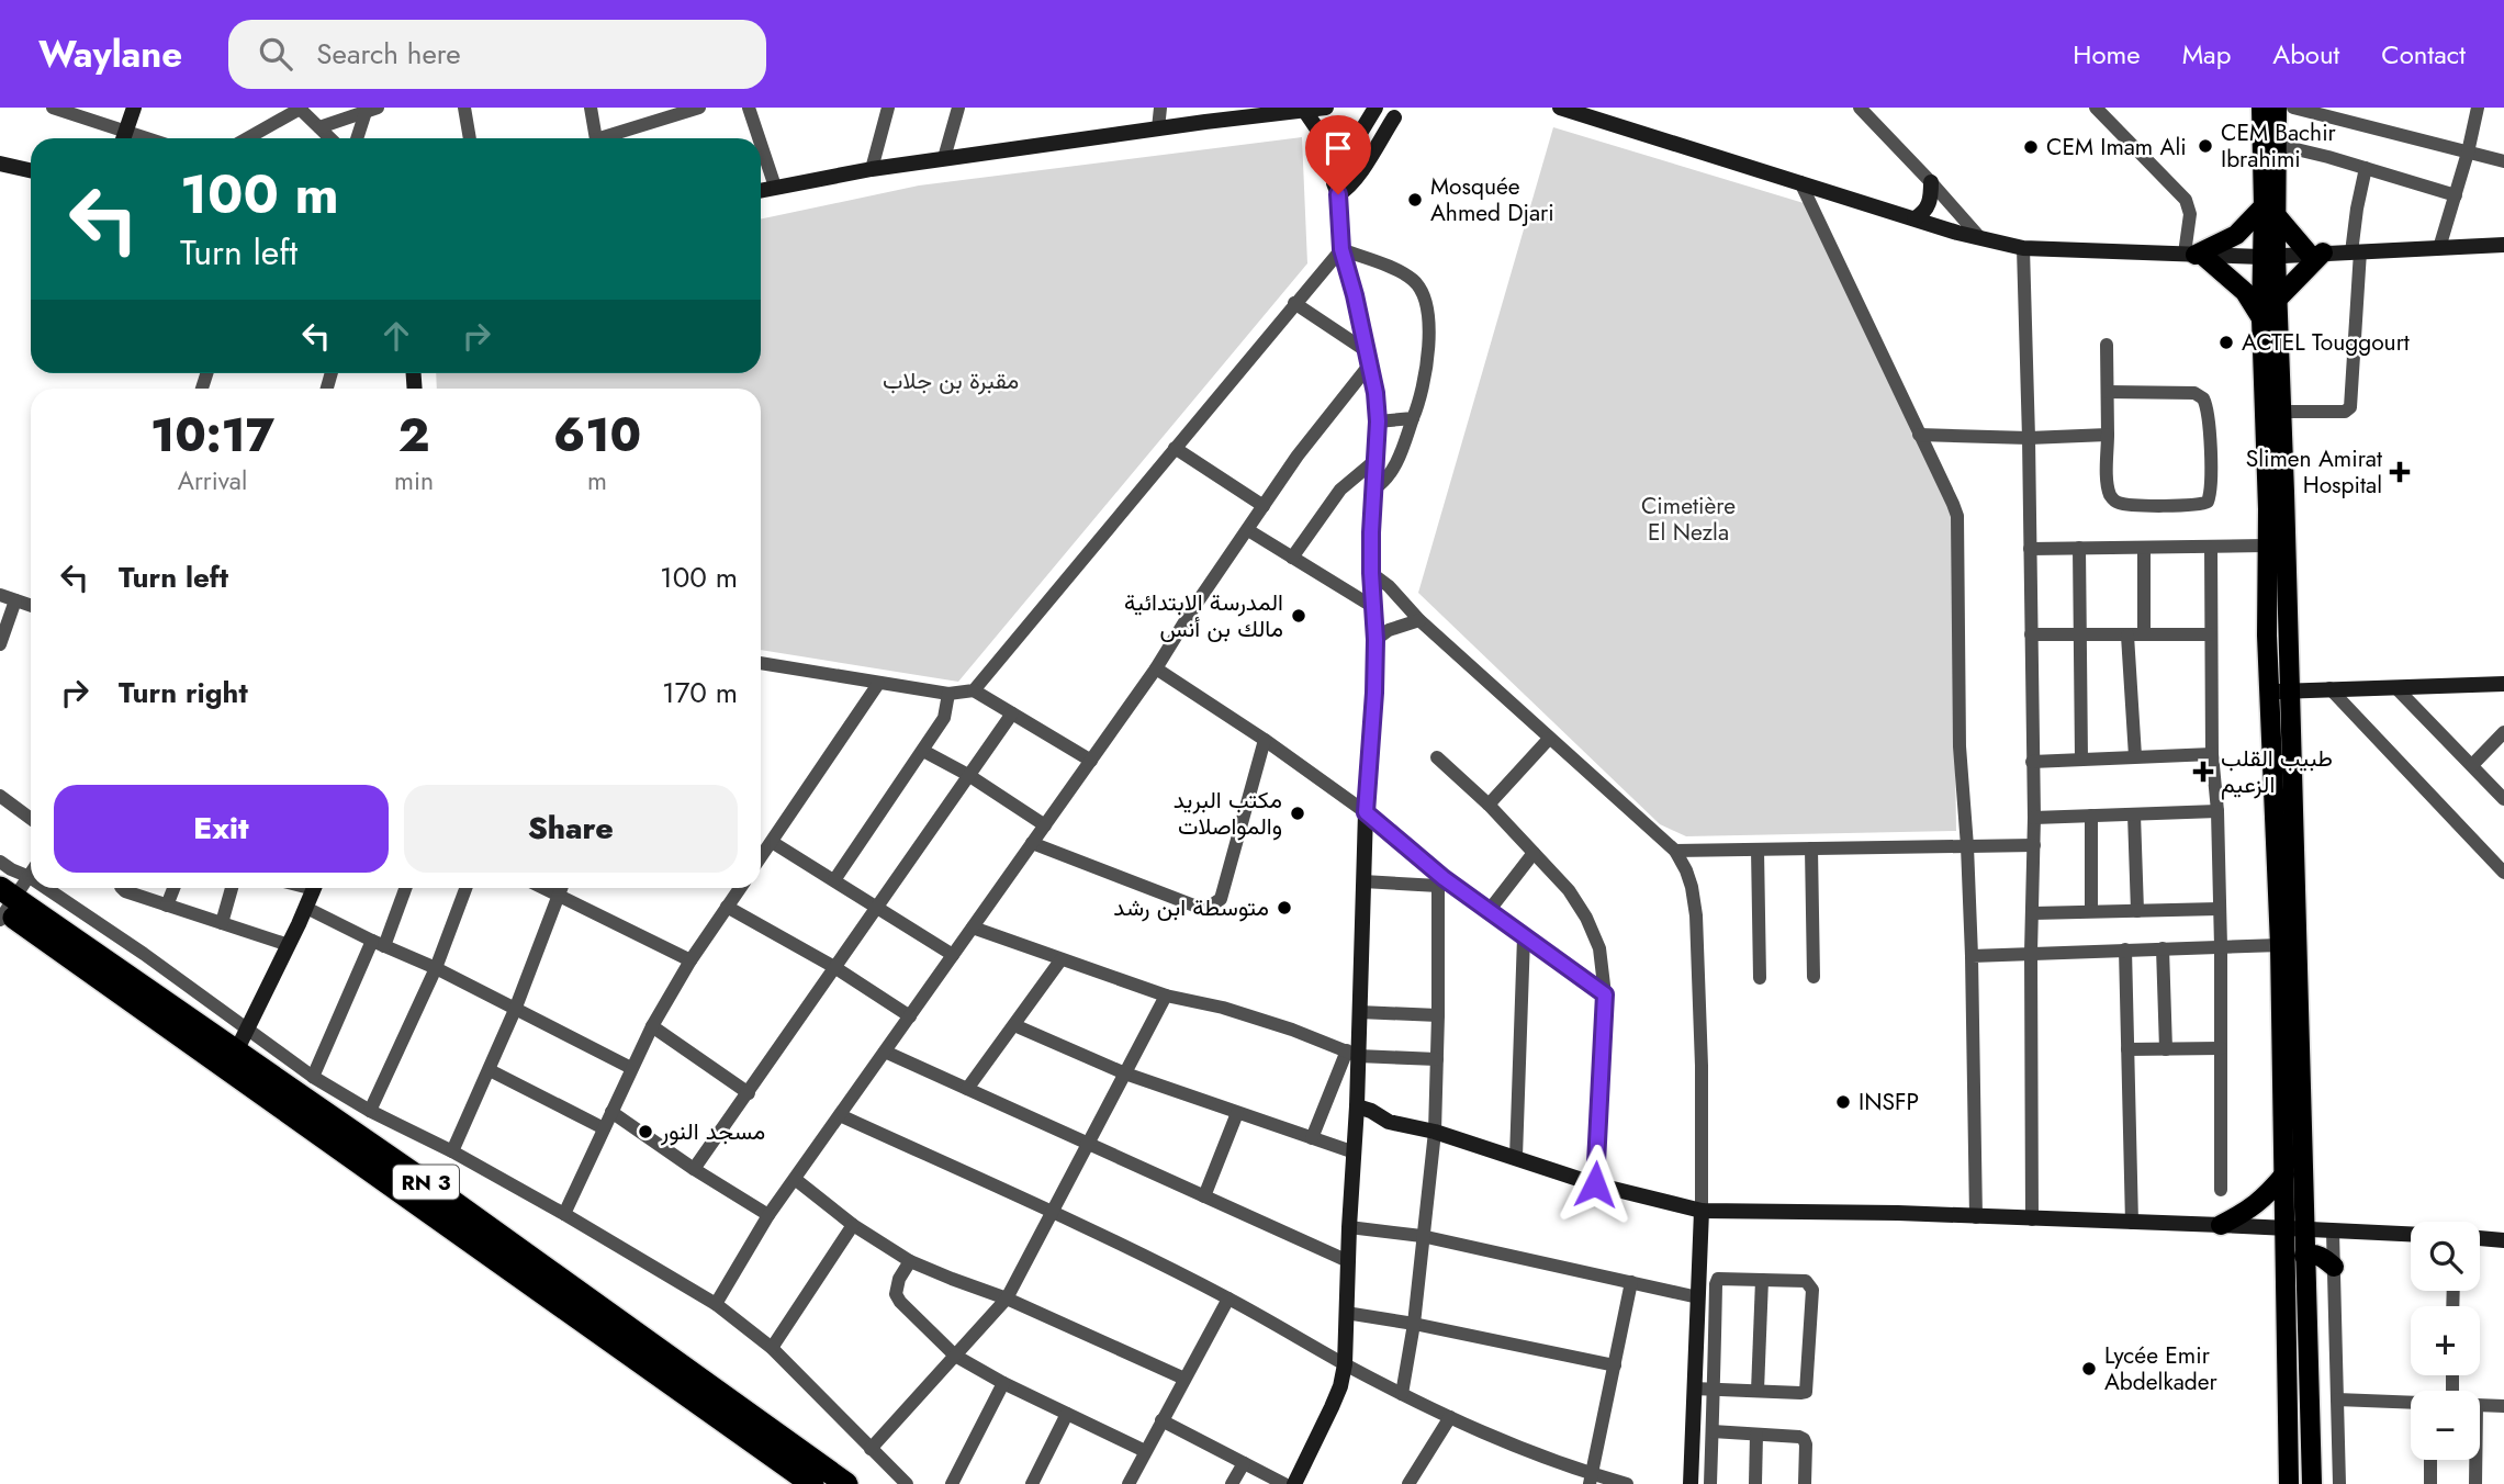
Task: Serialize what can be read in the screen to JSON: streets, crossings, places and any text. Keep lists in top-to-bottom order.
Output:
{
  "streets": {
    "highway": ["RN 3"]
  },
  "parks": ["مقبرة بن جلاب", "Cimetière El Nezla"],
  "places": {
    "other": [
      "CEM Bachir Ibrahimi",
      "CEM Imam Ali",
      "Mosquée Ahmed Djari",
      "ACTEL Touggourt",
      "المدرسة الابتدائية مالك بن أنس",
      "مكتب البريد والمواصلات",
      "متوسطة ابن رشد",
      "INSFP",
      "مسجد النور",
      "Lycée Emir Abdelkader"
    ],
    "health": ["Slimen Amirat Hospital", "طبيب القلب الزعيم"]
  },
  "page": {
    "header": "Waylane",
    "search": "Search here",
    "nav": [
      "Home",
      "Map",
      "About",
      "Contact"
    ],
    "turn": ["100 m", "Turn left"],
    "eta": [
      "10:17",
      "Arrival",
      "2",
      "min",
      "610",
      "m"
    ],
    "list": [
      {
        "name": "Turn left",
        "value": "100 m"
      },
      {
        "name": "Turn right",
        "value": "170 m"
      }
    ],
    "buttons": ["Exit", "Share"],
    "map_buttons": ["+", "−"]
  }
}
